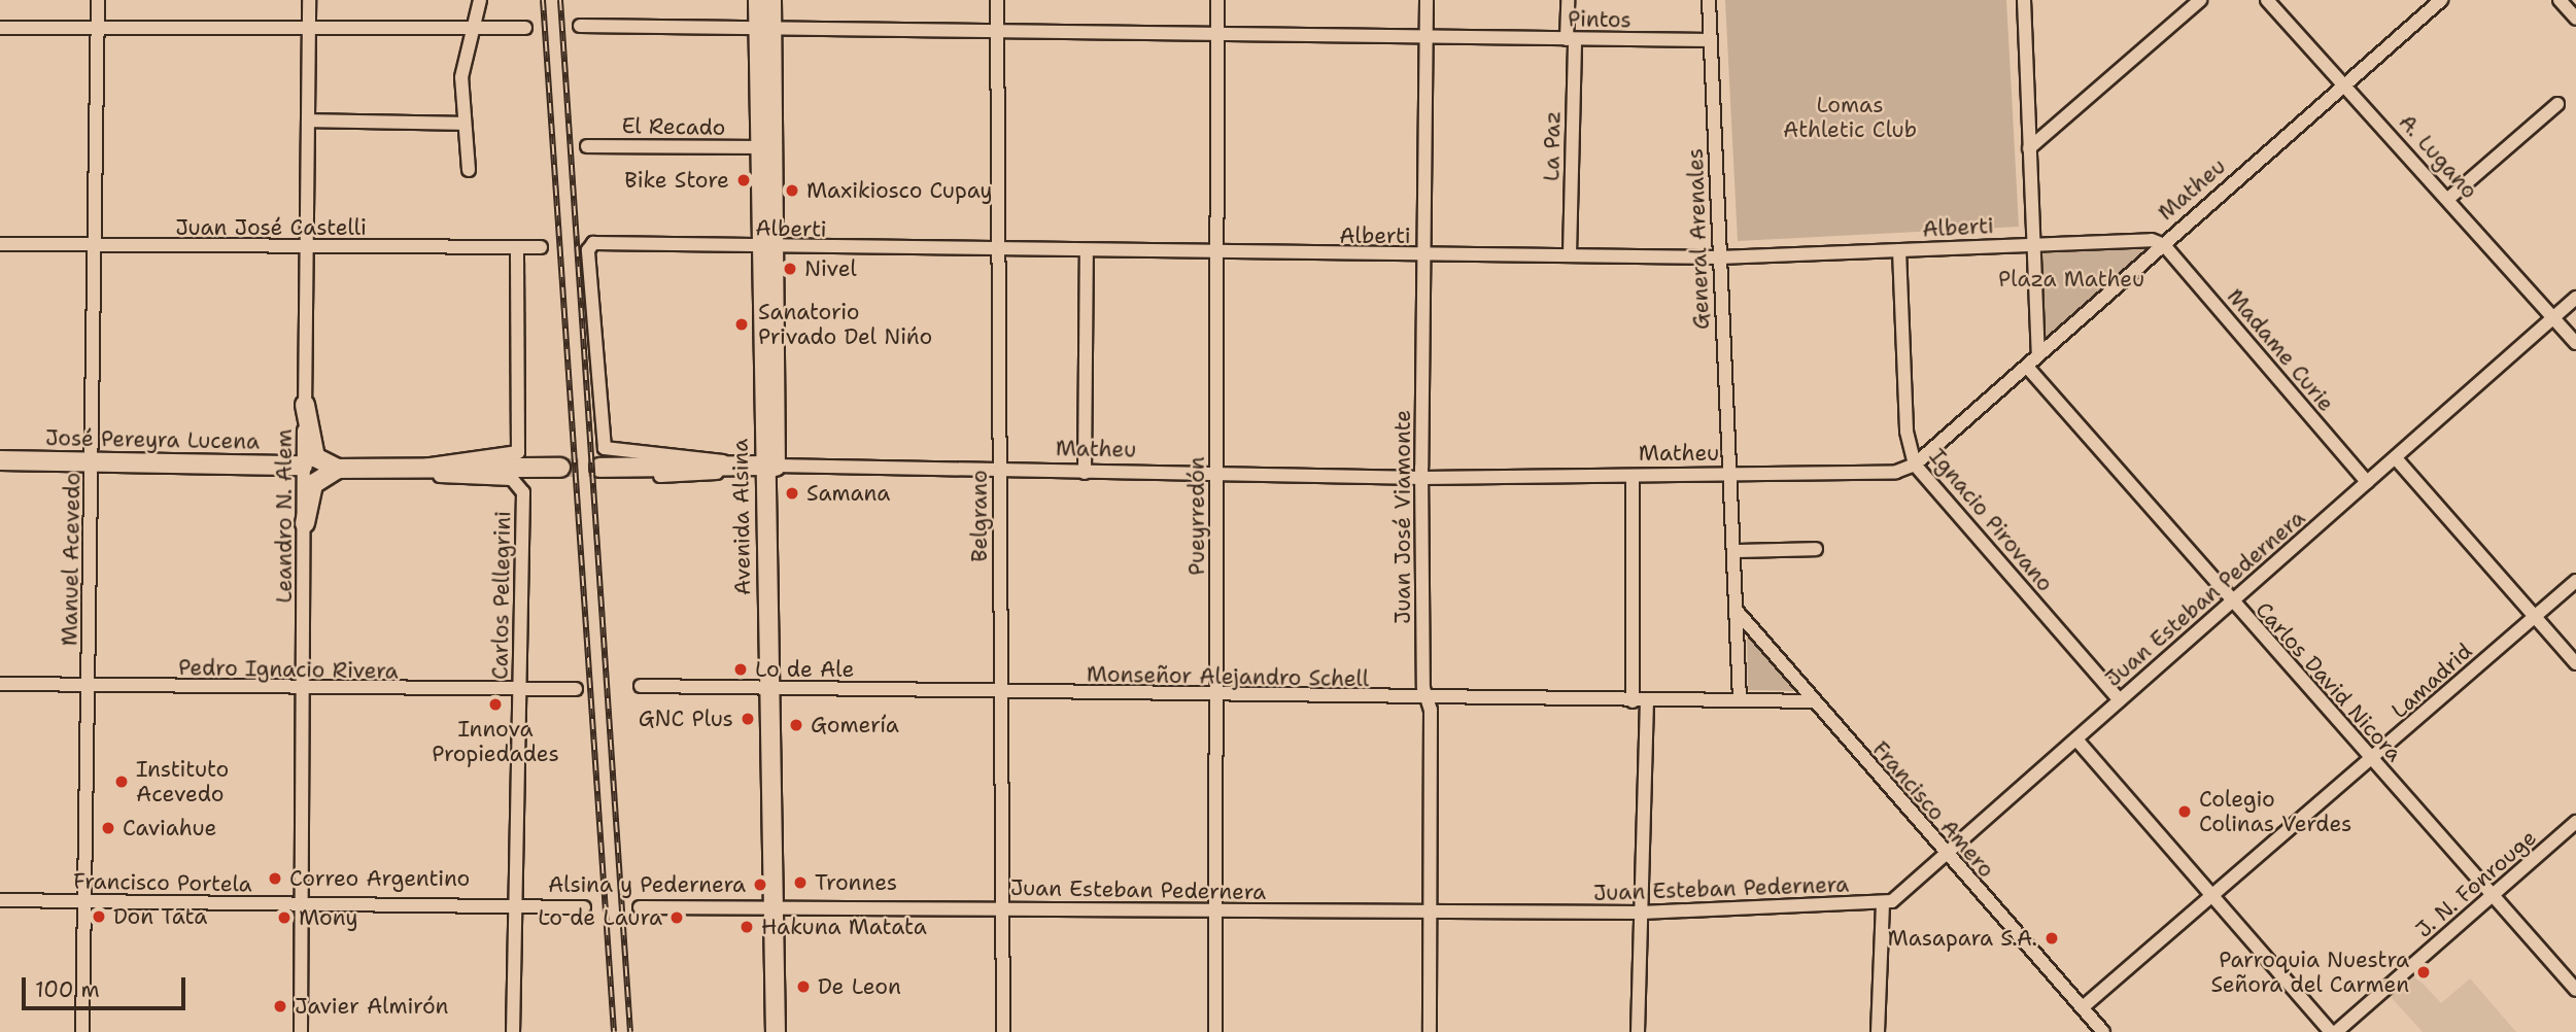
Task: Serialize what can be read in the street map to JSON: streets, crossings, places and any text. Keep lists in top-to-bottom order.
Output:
{
  "streets": {
    "main road": ["Matheu", "José Pereyra Lucena", "Avenida Alsina"],
    "street": [
      "Pintos",
      "El Recado",
      "La Paz",
      "A. Lugano",
      "Juan José Castelli",
      "Alberti",
      "General Arenales",
      "Madame Curie",
      "Leandro N. Alem",
      "Belgrano",
      "Pueyrredón",
      "Juan José Viamonte",
      "Ignacio Pirovano",
      "Manuel Acevedo",
      "Carlos Pellegrini",
      "Juan Esteban Pedernera",
      "Pedro Ignacio Rivera",
      "Monseñor Alejandro Schell",
      "Lamadrid",
      "Carlos David Nicora",
      "Francisco Amero",
      "Francisco Portela",
      "J. N. Fonrouge"
    ]
  },
  "crossings": [
    ["Pintos", "La Paz"],
    ["Pintos", "General Arenales"],
    ["Pintos", "Belgrano"],
    ["Pintos", "Pueyrredón"],
    ["Pintos", "Avenida Alsina"],
    ["Pintos", "Juan José Viamonte"],
    ["El Recado", "Avenida Alsina"],
    ["La Paz", "Alberti"],
    ["A. Lugano", "Matheu"],
    ["A. Lugano", "Juan Esteban Pedernera"],
    ["Matheu", "Alberti"],
    ["Matheu", "General Arenales"],
    ["Matheu", "Madame Curie"],
    ["Matheu", "Belgrano"],
    ["Matheu", "Pueyrredón"],
    ["Matheu", "Avenida Alsina"],
    ["Matheu", "Juan José Viamonte"],
    ["Matheu", "Ignacio Pirovano"],
    ["Matheu", "Carlos David Nicora"],
    ["Juan José Castelli", "Leandro N. Alem"],
    ["Juan José Castelli", "Manuel Acevedo"],
    ["Alberti", "General Arenales"],
    ["Alberti", "Madame Curie"],
    ["Alberti", "Belgrano"],
    ["Alberti", "Pueyrredón"],
    ["Alberti", "Avenida Alsina"],
    ["Alberti", "Juan José Viamonte"],
    ["Alberti", "Ignacio Pirovano"],
    ["Madame Curie", "Juan Esteban Pedernera"],
    ["José Pereyra Lucena", "Leandro N. Alem"],
    ["José Pereyra Lucena", "Manuel Acevedo"],
    ["Leandro N. Alem", "Pedro Ignacio Rivera"],
    ["Leandro N. Alem", "Francisco Portela"],
    ["Belgrano", "Juan Esteban Pedernera"],
    ["Belgrano", "Monseñor Alejandro Schell"],
    ["Pueyrredón", "Juan Esteban Pedernera"],
    ["Pueyrredón", "Monseñor Alejandro Schell"],
    ["Avenida Alsina", "Juan Esteban Pedernera"],
    ["Avenida Alsina", "Monseñor Alejandro Schell"],
    ["Juan José Viamonte", "Juan Esteban Pedernera"],
    ["Juan José Viamonte", "Monseñor Alejandro Schell"],
    ["Ignacio Pirovano", "Juan Esteban Pedernera"],
    ["Manuel Acevedo", "Pedro Ignacio Rivera"],
    ["Manuel Acevedo", "Francisco Portela"],
    ["Carlos Pellegrini", "Pedro Ignacio Rivera"],
    ["Carlos Pellegrini", "Francisco Portela"],
    ["Juan Esteban Pedernera", "Carlos David Nicora"],
    ["Juan Esteban Pedernera", "Francisco Amero"],
    ["Monseñor Alejandro Schell", "Francisco Amero"],
    ["Lamadrid", "Carlos David Nicora"],
    ["Lamadrid", "Francisco Amero"],
    ["Carlos David Nicora", "J. N. Fonrouge"]
  ],
  "parks": ["Lomas Athletic Club", "Plaza Matheu"],
  "places": [
    "Bike Store",
    "Maxikiosco Cupay",
    "Nivel",
    "Sanatorio Privado Del Nińo",
    "Samana",
    "Lo de Ale",
    "Innova Propiedades",
    "GNC Plus",
    "Gomería",
    "Instituto Acevedo",
    "Colegio Colinas Verdes",
    "Caviahue",
    "Correo Argentino",
    "Tronnes",
    "Alsina y Pedernera",
    "Don Tata",
    "Mony",
    "Lo de Laura",
    "Hakuna Matata",
    "Masapara S.A.",
    "Parroquia Nuestra Señora del Carmen",
    "De Leon",
    "Javier Almirón"
  ],
  "scale_bar": "100 m"
}
